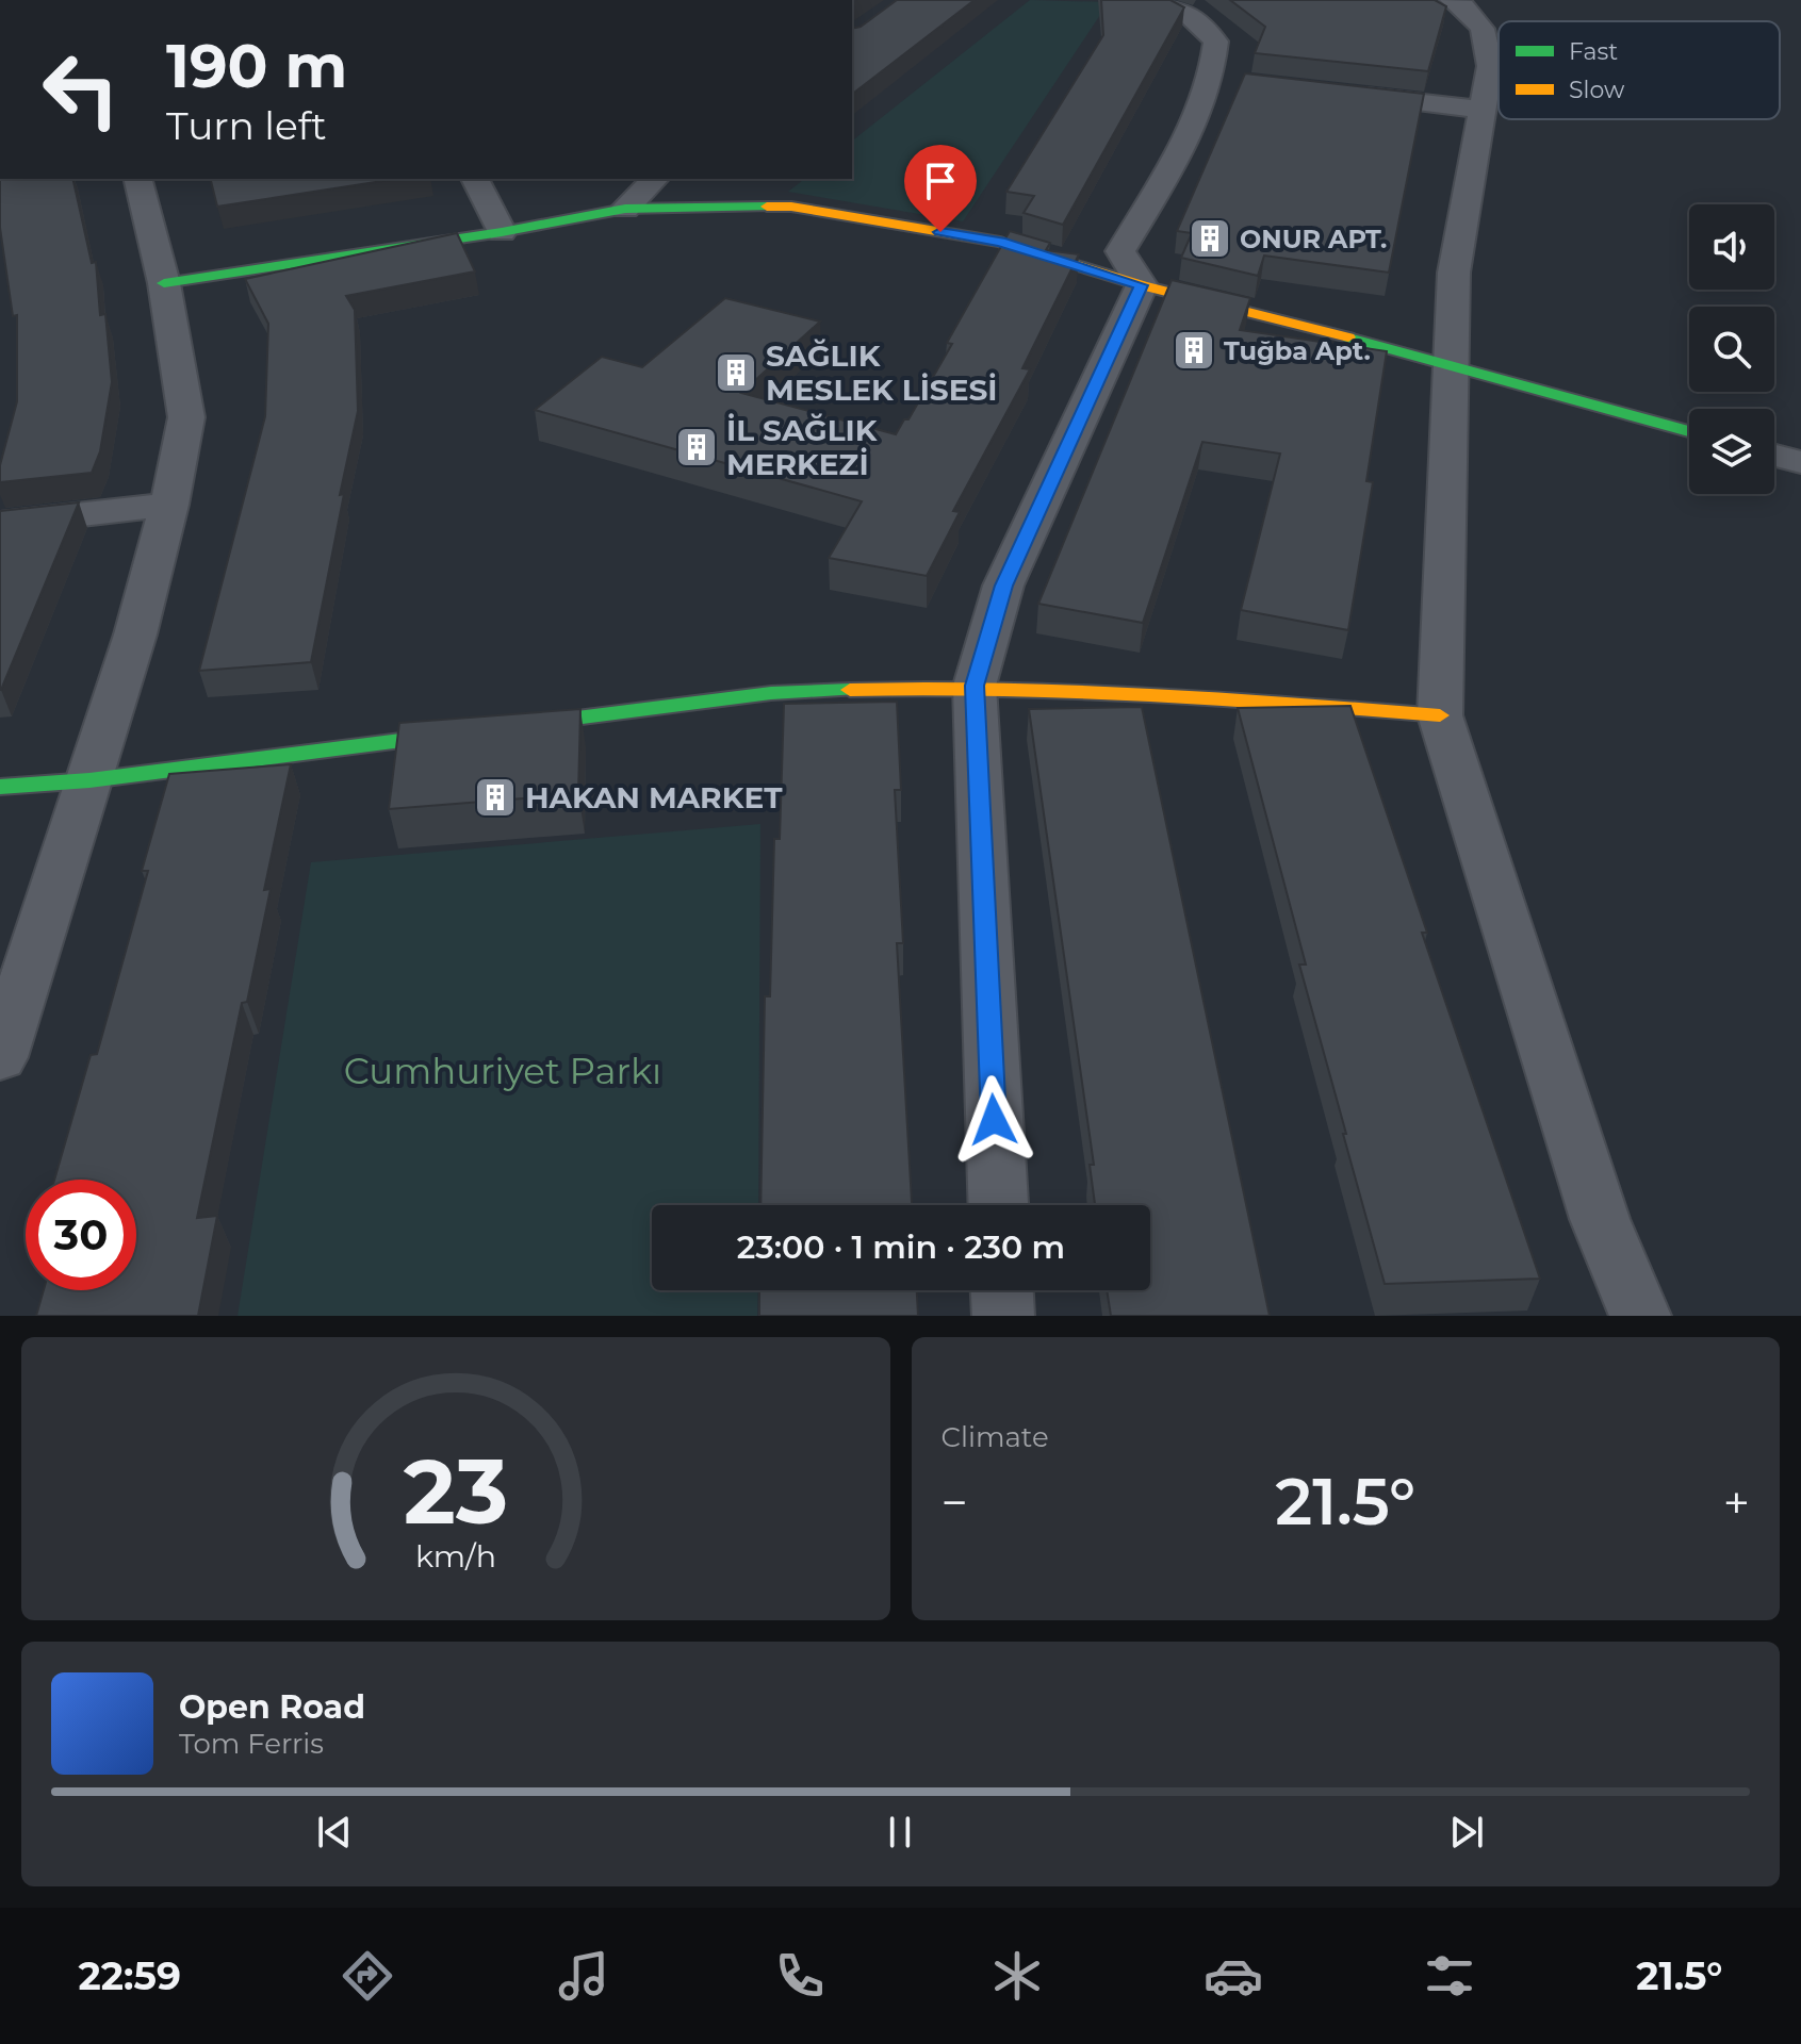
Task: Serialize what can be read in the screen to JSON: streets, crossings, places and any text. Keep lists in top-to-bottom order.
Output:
{
  "parks": ["Cumhuriyet Parkı"],
  "places": {
    "building": [
      "ONUR APT.",
      "Tuğba Apt.",
      "SAĞLIK MESLEK LİSESİ",
      "İL SAĞLIK MERKEZİ",
      "HAKAN MARKET"
    ]
  },
  "legend": ["Fast", "Slow"],
  "page": {
    "turn": ["190 m", "Turn left"],
    "limit": "30",
    "trip": "23:00 · 1 min · 230 m",
    "tile": "Climate",
    "heat": ["−", "21.5°", "+"],
    "song": ["Open Road", "Tom Ferris"],
    "tabs": ["22:59", "21.5°"],
    "gauge": ["23", "km/h"]
  }
}
